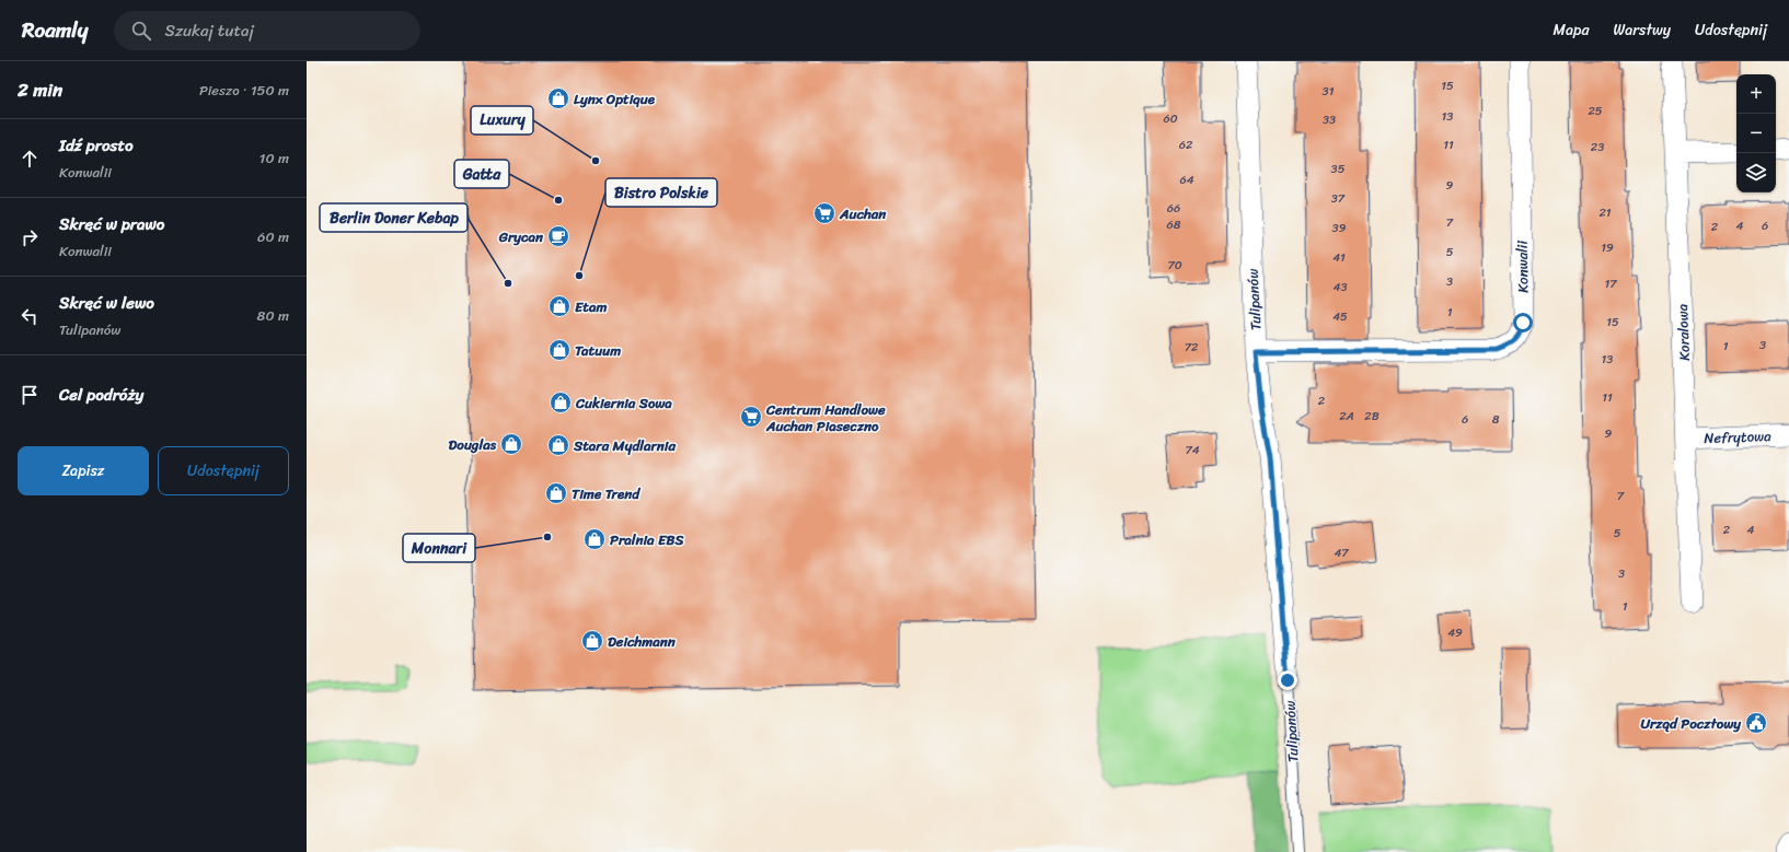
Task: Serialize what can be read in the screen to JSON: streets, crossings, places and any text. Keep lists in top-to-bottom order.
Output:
{
  "streets": {
    "street": [
      "Konwalii",
      "Tulipanów",
      "Koralowa",
      "Nefrytowa"
    ]
  },
  "crossings": [
    ["Konwalii", "Tulipanów"],
    ["Koralowa", "Nefrytowa"]
  ],
  "places": {
    "shop": [
      "Lynx Optique",
      "Etam",
      "Tatuum",
      "Cukiernia Sowa",
      "Douglas",
      "Stara Mydlarnia",
      "Time Trend",
      "Pralnia EBS",
      "Deichmann"
    ],
    "other": [
      "Luxury",
      "Gatta",
      "Bistro Polskie",
      "Berlin Doner Kebap",
      "Monnari"
    ],
    "supermarket": ["Auchan", "Centrum Handlowe Auchan Piaseczno"],
    "cafe": ["Grycan"],
    "public building": ["Urząd Pocztowy"]
  },
  "house_numbers": [
    "15",
    "31",
    "25",
    "13",
    "60",
    "33",
    "62",
    "11",
    "23",
    "35",
    "64",
    "9",
    "37",
    "66",
    "21",
    "7",
    "68",
    "4",
    "6",
    "2",
    "39",
    "19",
    "5",
    "41",
    "70",
    "3",
    "17",
    "43",
    "1",
    "45",
    "15",
    "3",
    "1",
    "72",
    "13",
    "11",
    "2",
    "2A",
    "2B",
    "6",
    "8",
    "9",
    "74",
    "7",
    "2",
    "4",
    "5",
    "47",
    "3",
    "1",
    "49"
  ],
  "page": {
    "header": "Roamly",
    "search": "Szukaj tutaj",
    "nav": ["Mapa", "Warstwy", "Udostępnij"],
    "heading": ["2 min", "Pieszo · 150 m"],
    "map_buttons": ["+", "−"],
    "list": [
      ["Idź prosto", "Konwalii", "10 m"],
      ["Skręć w prawo", "Konwalii", "60 m"],
      ["Skręć w lewo", "Tulipanów", "80 m"],
      "Cel podróży"
    ],
    "buttons": ["Zapisz", "Udostępnij"]
  }
}
